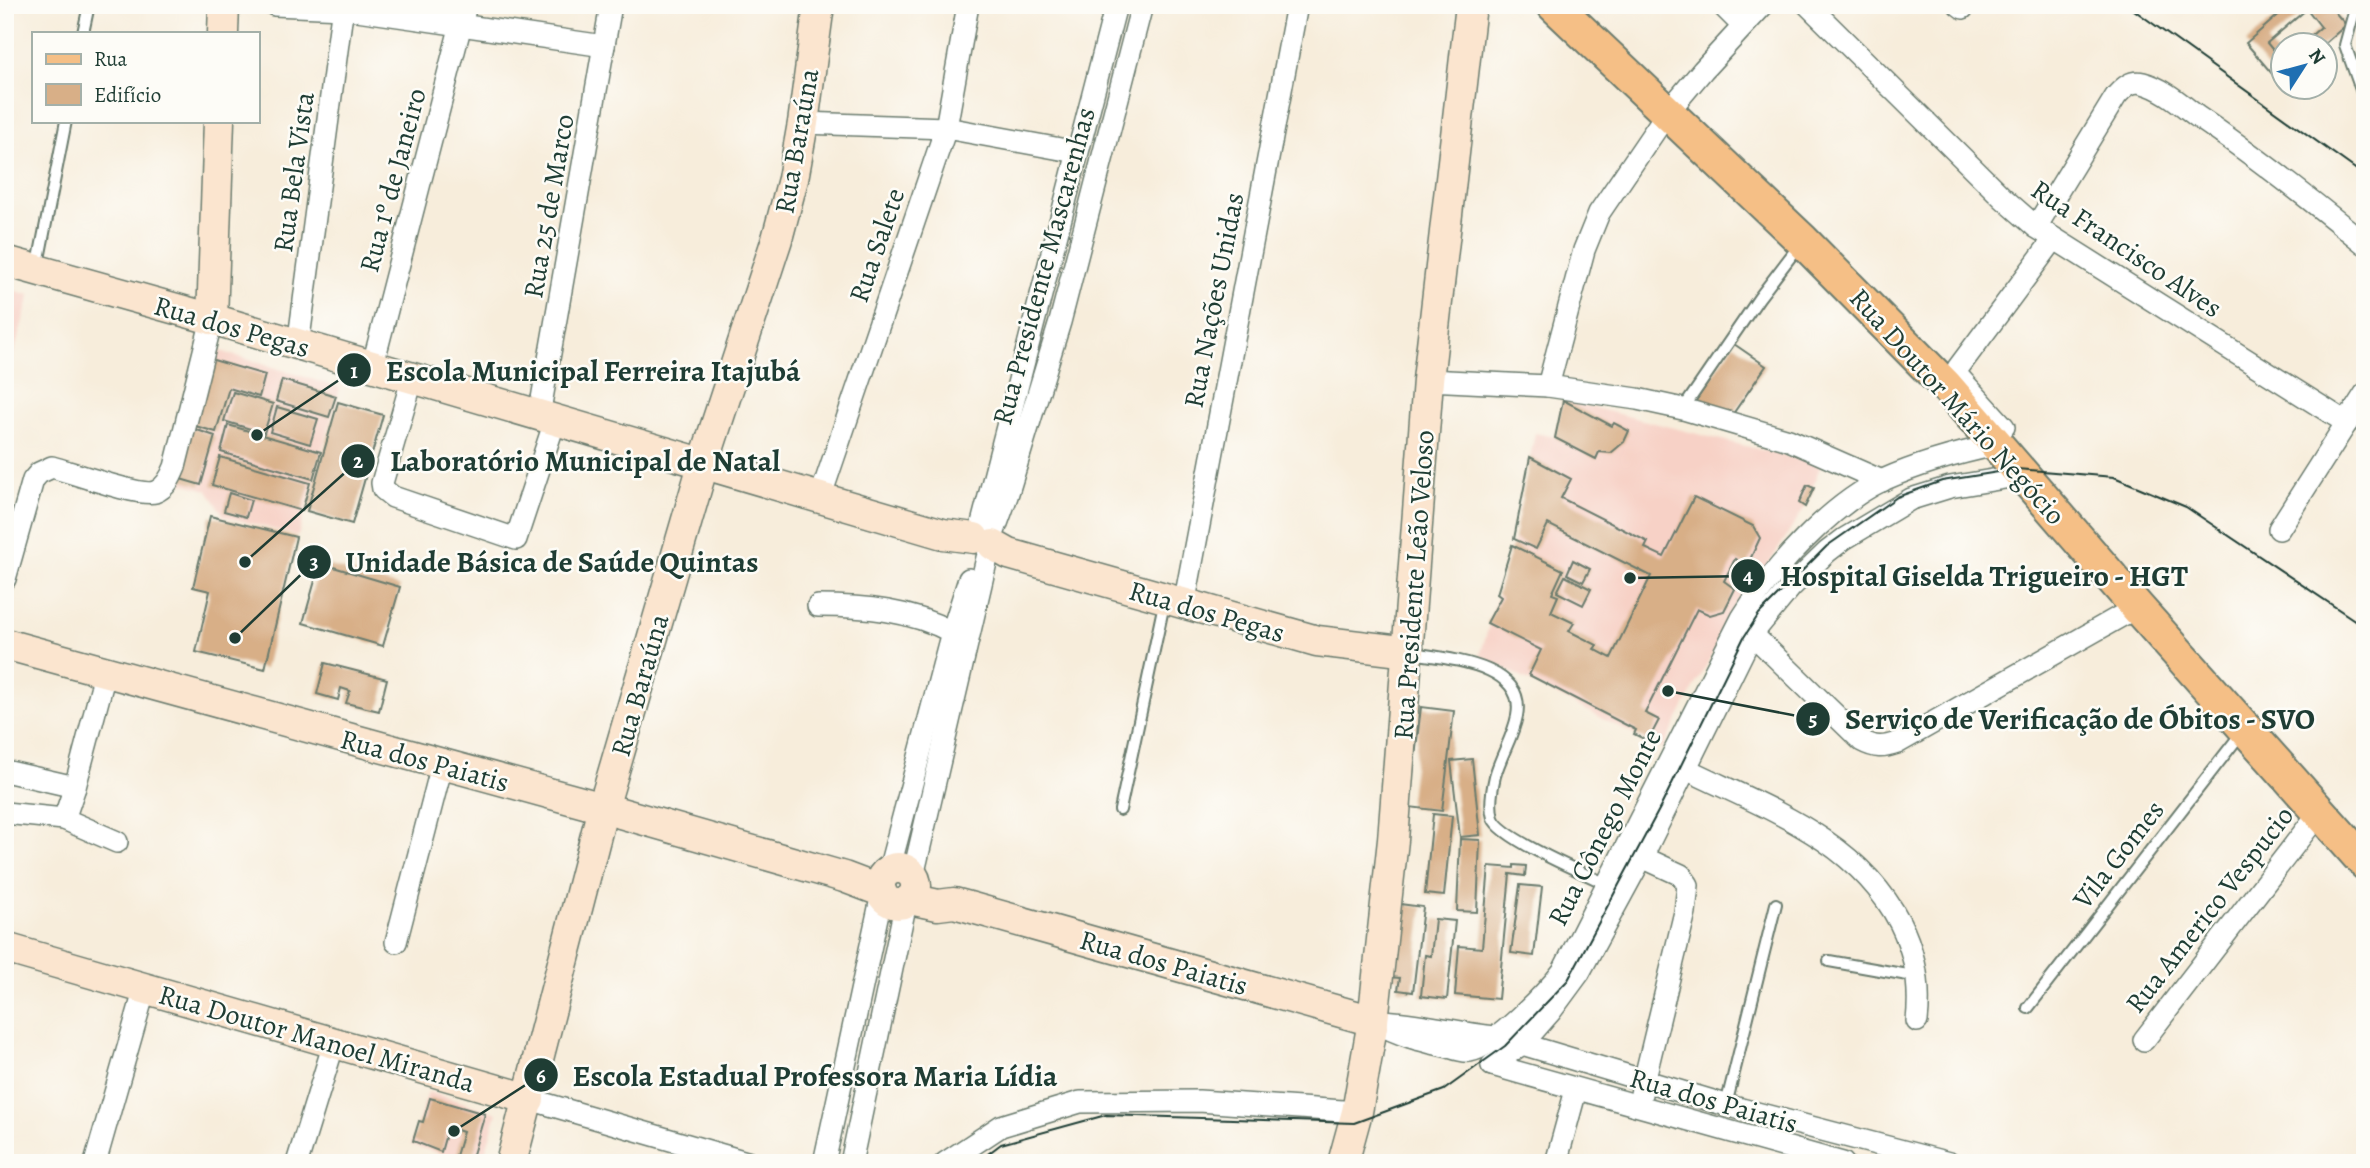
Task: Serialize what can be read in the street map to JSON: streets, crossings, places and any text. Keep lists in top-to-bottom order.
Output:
{
  "streets": {
    "main road": [
      "Rua Baraúna",
      "Rua dos Pegas",
      "Rua Doutor Mário Negócio",
      "Rua Presidente Leão Veloso",
      "Rua dos Paiatis",
      "Rua Doutor Manoel Miranda"
    ],
    "street": [
      "Rua Bela Vista",
      "Rua 1º de Janeiro",
      "Rua 25 de Marco",
      "Rua Salete",
      "Rua Francisco Alves",
      "Rua Presidente Mascarenhas",
      "Rua Nações Unidas",
      "Rua Cônego Monte",
      "Rua Americo Vespucio"
    ],
    "lane": ["Vila Gomes"]
  },
  "crossings": [
    ["Rua Baraúna", "Rua dos Pegas"],
    ["Rua Baraúna", "Rua dos Paiatis"],
    ["Rua Baraúna", "Rua Doutor Manoel Miranda"],
    ["Rua Bela Vista", "Rua dos Pegas"],
    ["Rua 1º de Janeiro", "Rua dos Pegas"],
    ["Rua 25 de Marco", "Rua dos Pegas"],
    ["Rua Salete", "Rua dos Pegas"],
    ["Rua Presidente Mascarenhas", "Rua dos Pegas"],
    ["Rua Presidente Mascarenhas", "Rua dos Paiatis"],
    ["Rua Nações Unidas", "Rua dos Pegas"],
    ["Rua dos Pegas", "Rua Presidente Leão Veloso"],
    ["Rua Doutor Mário Negócio", "Rua Cônego Monte"],
    ["Rua Doutor Mário Negócio", "Vila Gomes"],
    ["Rua Doutor Mário Negócio", "Rua Americo Vespucio"],
    ["Rua Presidente Leão Veloso", "Rua dos Paiatis"],
    ["Rua dos Paiatis", "Rua Cônego Monte"]
  ],
  "places": [
    "Escola Municipal Ferreira Itajubá",
    "Laboratório Municipal de Natal",
    "Hospital Giselda Trigueiro - HGT",
    "Unidade Básica de Saúde Quintas",
    "Serviço de Verificação de Óbitos - SVO",
    "Escola Estadual Professora Maria Lídia"
  ],
  "legend": ["Rua", "Edifício"],
  "north": "top right"
}
